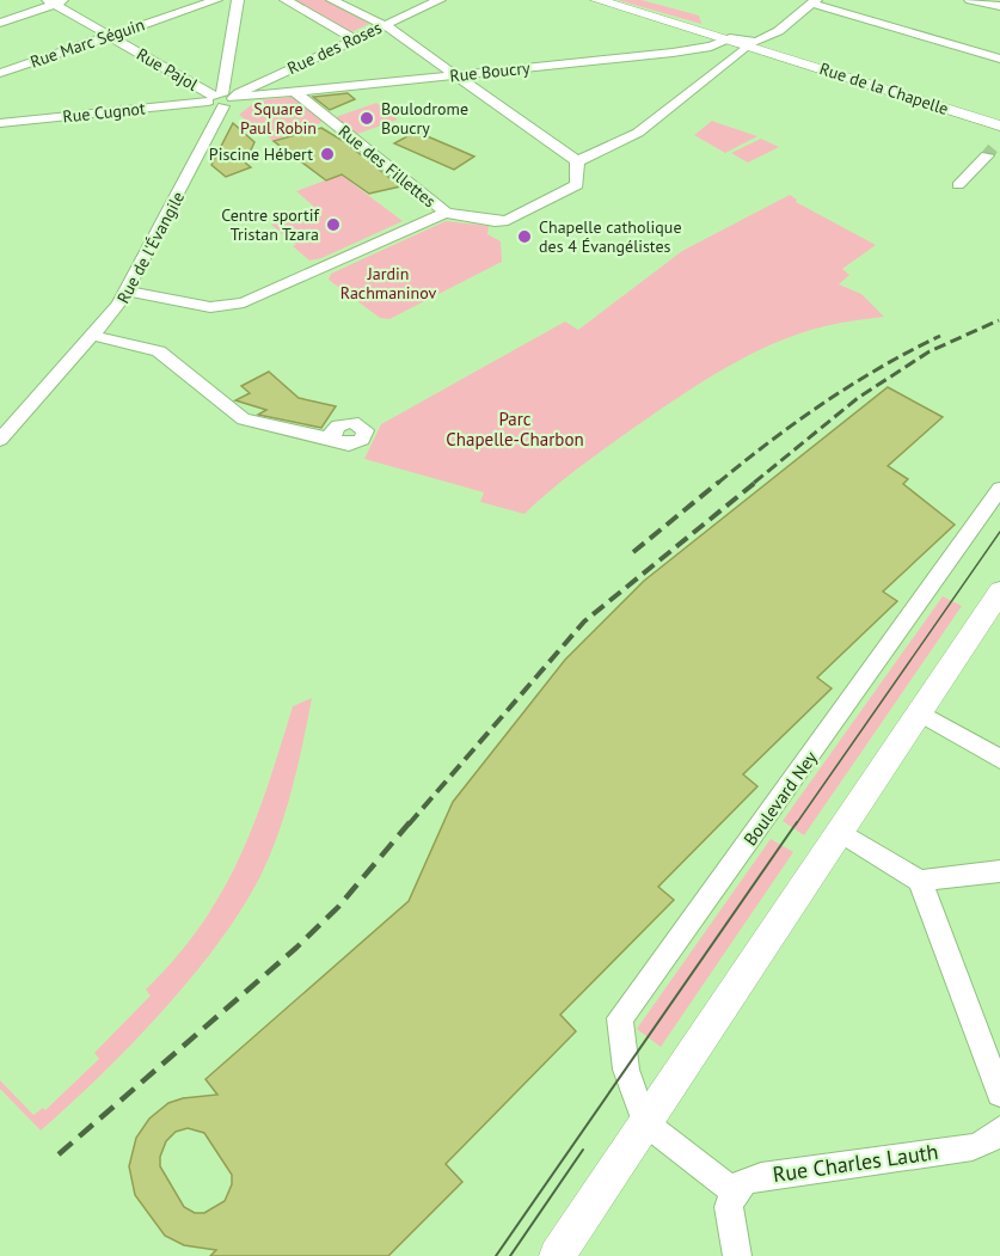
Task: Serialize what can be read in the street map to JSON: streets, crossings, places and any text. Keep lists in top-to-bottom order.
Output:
{
  "streets": {
    "main road": ["Rue de la Chapelle"],
    "street": [
      "Rue Marc Séguin",
      "Rue des Roses",
      "Rue Pajol",
      "Rue Boucry",
      "Rue Cugnot",
      "Rue des Fillettes",
      "Rue de l'Évangile",
      "Boulevard Ney",
      "Rue Charles Lauth"
    ]
  },
  "crossings": [
    ["Rue Marc Séguin", "Rue Pajol"],
    ["Rue des Roses", "Rue Pajol"],
    ["Rue des Roses", "Rue Boucry"],
    ["Rue des Roses", "Rue Cugnot"],
    ["Rue des Roses", "Rue de l'Évangile"],
    ["Rue Pajol", "Rue Boucry"],
    ["Rue Pajol", "Rue Cugnot"],
    ["Rue Pajol", "Rue de l'Évangile"],
    ["Rue Boucry", "Rue de la Chapelle"],
    ["Rue Boucry", "Rue Cugnot"],
    ["Rue Boucry", "Rue des Fillettes"],
    ["Rue Boucry", "Rue de l'Évangile"],
    ["Rue Cugnot", "Rue de l'Évangile"]
  ],
  "parks": ["Square Paul Robin", "Jardin Rachmaninov", "Parc Chapelle-Charbon"],
  "places": [
    "Boulodrome Boucry",
    "Piscine Hébert",
    "Centre sportif Tristan Tzara",
    "Chapelle catholique des 4 Évangélistes"
  ]
}
